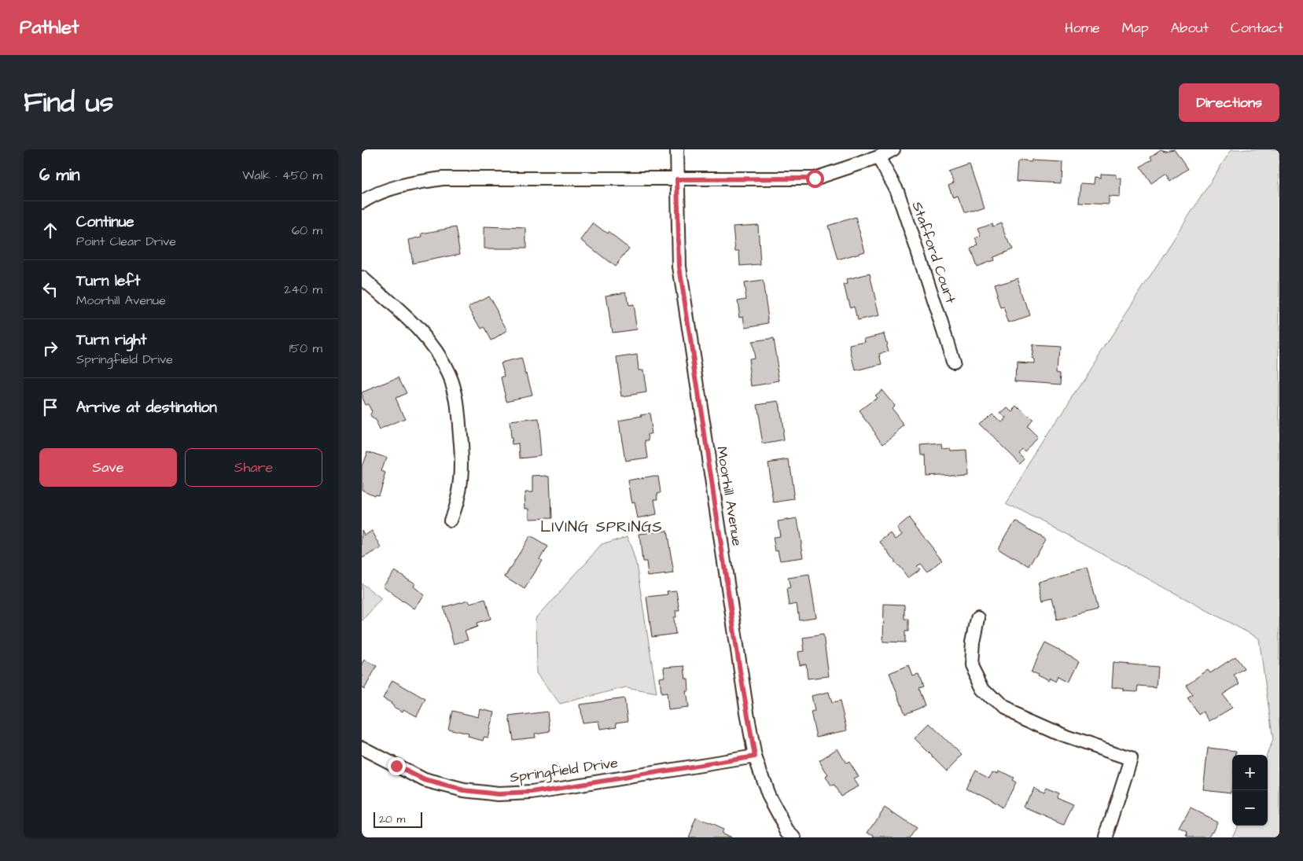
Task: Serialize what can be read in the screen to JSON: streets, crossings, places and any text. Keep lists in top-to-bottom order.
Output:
{
  "streets": {
    "street": ["Stafford Court", "Moorhill Avenue", "Springfield Drive"]
  },
  "crossings": [
    ["Moorhill Avenue", "Springfield Drive"]
  ],
  "districts": ["LIVING SPRINGS"],
  "scale_bar": "20 m",
  "page": {
    "header": "Pathlet",
    "nav": [
      "Home",
      "Map",
      "About",
      "Contact"
    ],
    "title": "Find us",
    "buttons": [
      "Directions",
      ["Save", "Share"]
    ],
    "heading": ["6 min", "Walk · 450 m"],
    "list": [
      ["Continue", "Point Clear Drive", "60 m"],
      ["Turn left", "Moorhill Avenue", "240 m"],
      ["Turn right", "Springfield Drive", "150 m"],
      "Arrive at destination"
    ],
    "map_buttons": ["+", "−"],
    "scale": "20 m"
  }
}
